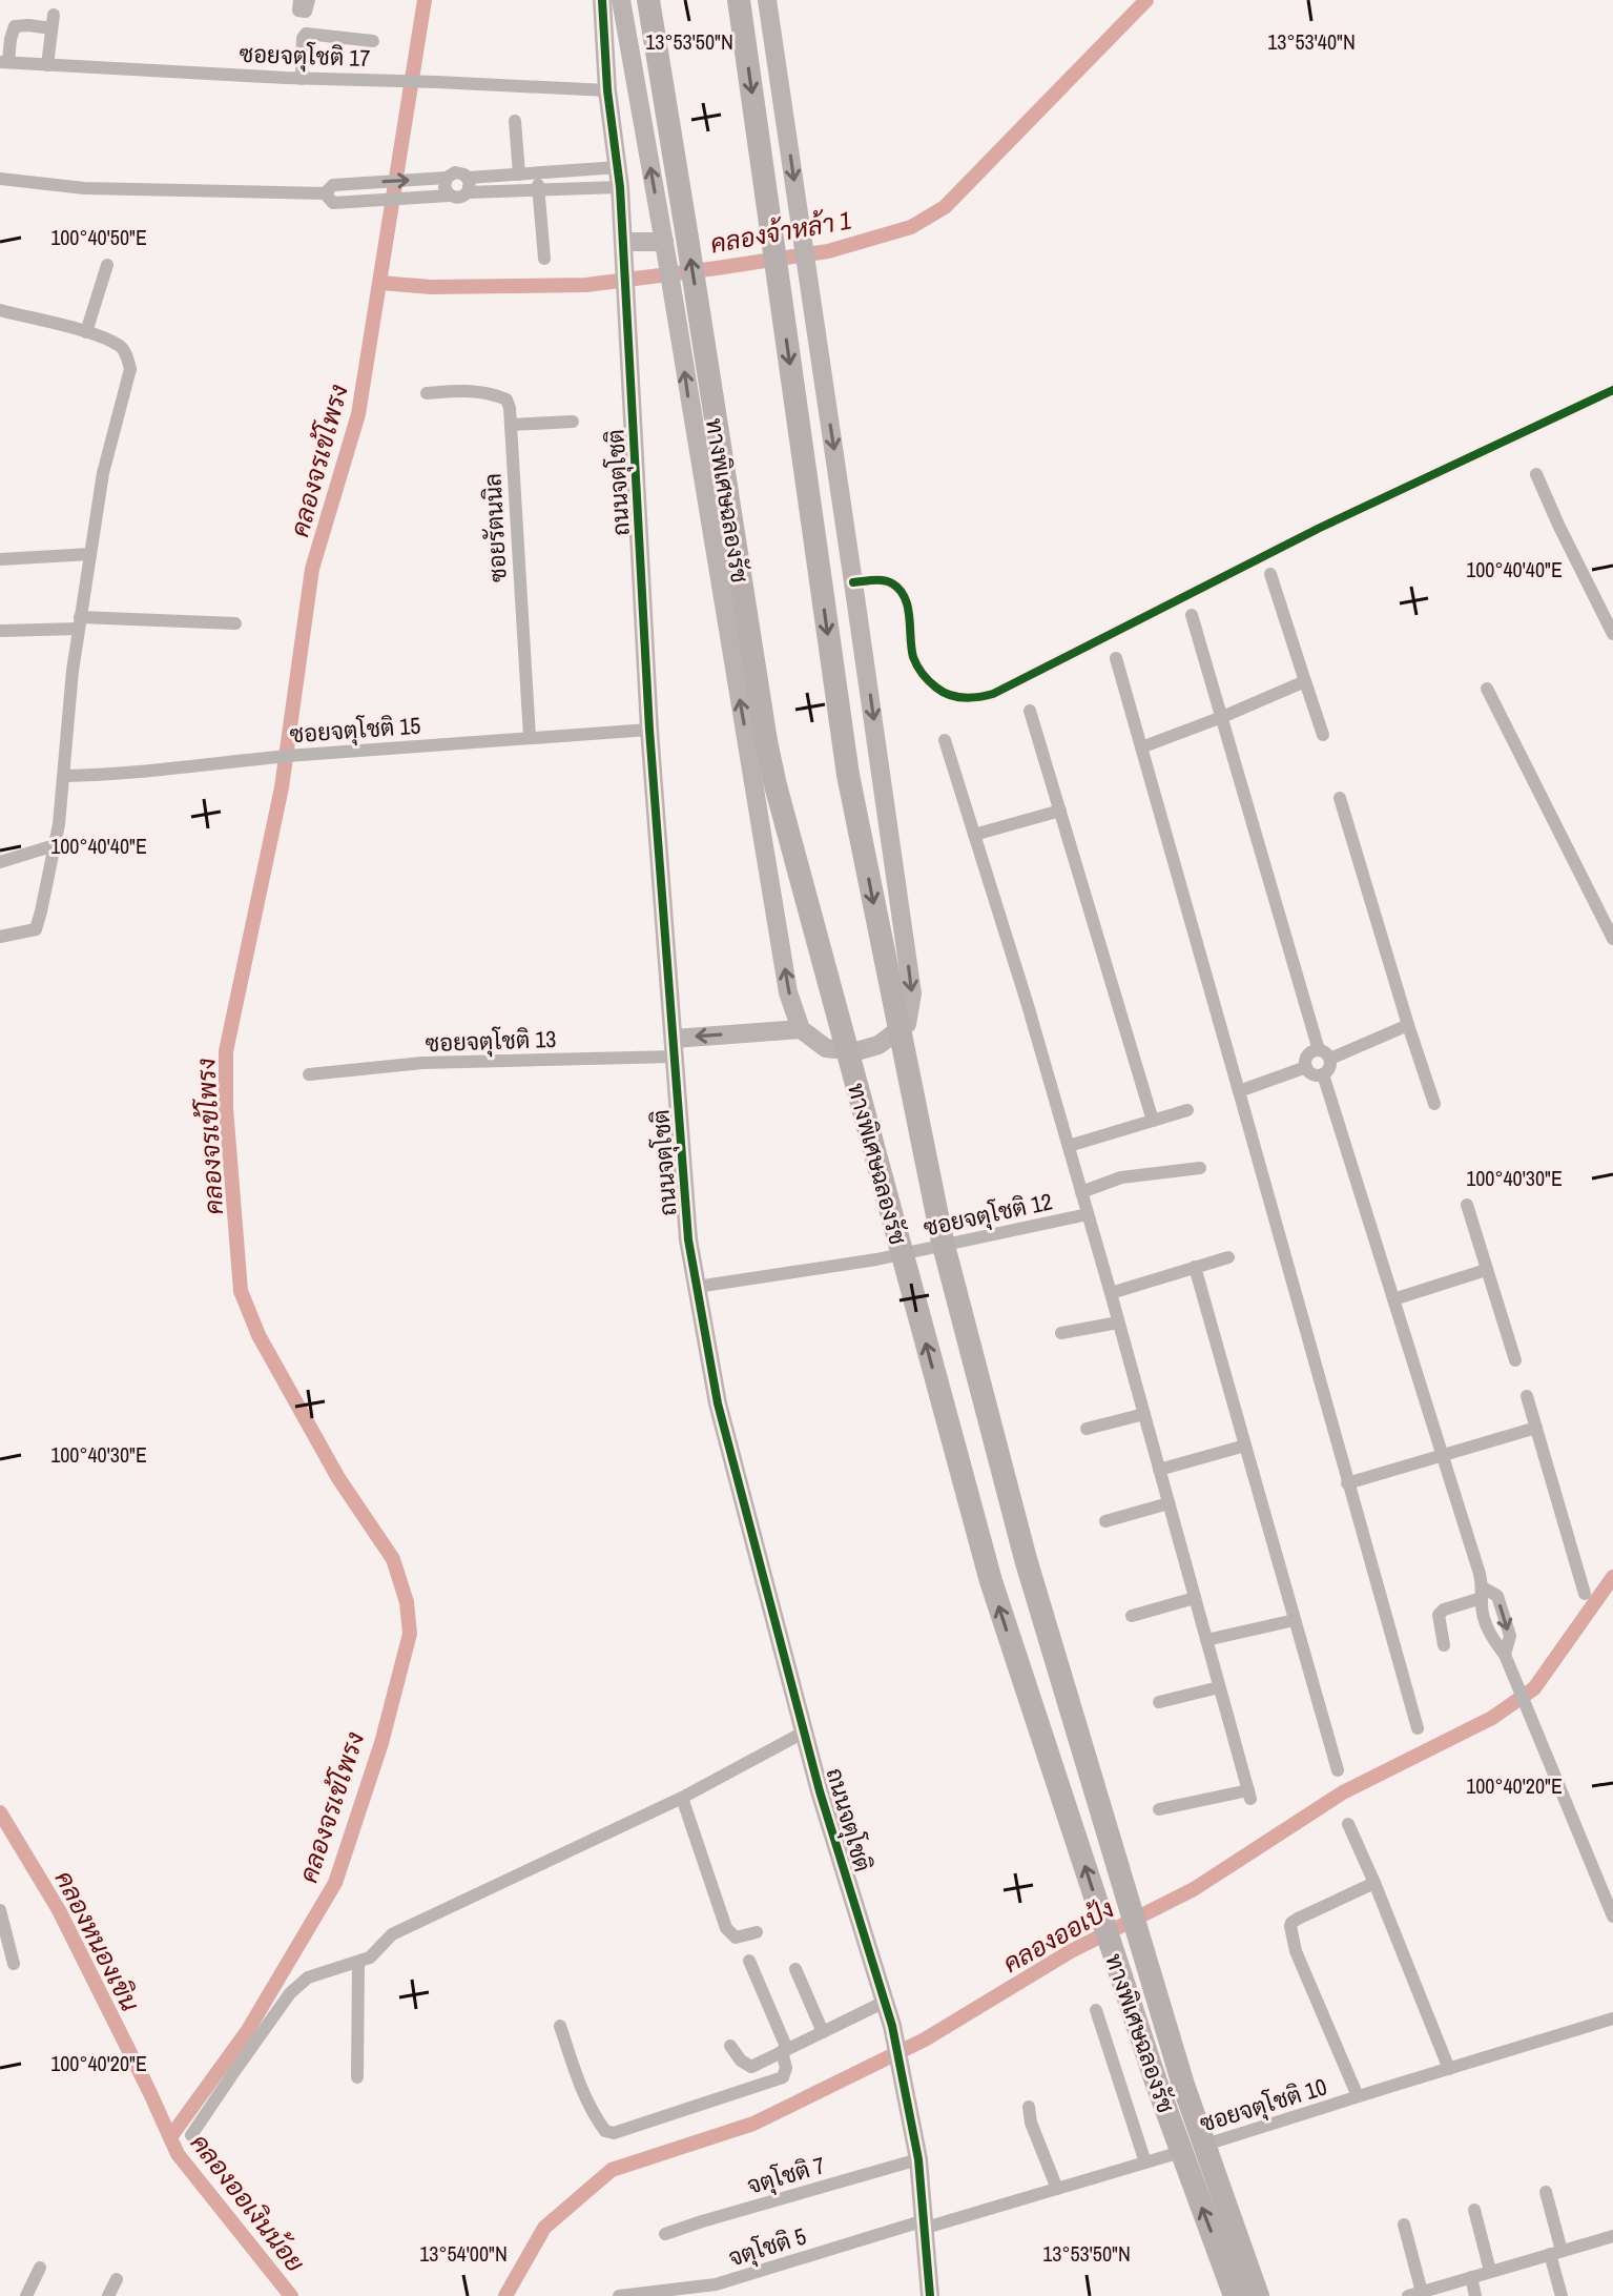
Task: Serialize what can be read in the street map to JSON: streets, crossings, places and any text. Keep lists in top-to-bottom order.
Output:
{
  "streets": {
    "highway": ["ทางพิเศษฉลองรัช"],
    "street": [
      "ซอยจตุโชติ 17",
      "ถนนจตุโชติ",
      "ซอยรัตนนิล",
      "ซอยจตุโชติ 15",
      "ซอยจตุโชติ 13",
      "ซอยจตุโชติ 12",
      "ซอยจตุโชติ 10",
      "จตุโชติ 7",
      "จตุโชติ 5"
    ]
  },
  "crossings": [
    ["ซอยจตุโชติ 17", "ถนนจตุโชติ"],
    ["ถนนจตุโชติ", "ซอยจตุโชติ 15"],
    ["ถนนจตุโชติ", "ซอยจตุโชติ 13"],
    ["ถนนจตุโชติ", "ซอยจตุโชติ 12"],
    ["ถนนจตุโชติ", "ซอยจตุโชติ 10"],
    ["ถนนจตุโชติ", "จตุโชติ 7"],
    ["ถนนจตุโชติ", "จตุโชติ 5"],
    ["ซอยรัตนนิล", "ซอยจตุโชติ 15"],
    ["ซอยจตุโชติ 10", "จตุโชติ 5"]
  ],
  "water": [
    "คลองจ้าหล้า 1",
    "คลองจรเข้โพรง",
    "คลองออเป้ง",
    "คลองหนองเขิน",
    "คลองออเงินน้อย"
  ],
  "coordinates": [
    "13°53'50\"N",
    "13°53'40\"N",
    "100°40'50\"E",
    "100°40'40\"E",
    "100°40'30\"E",
    "100°40'20\"E",
    "13°54'00\"N"
  ]
}
